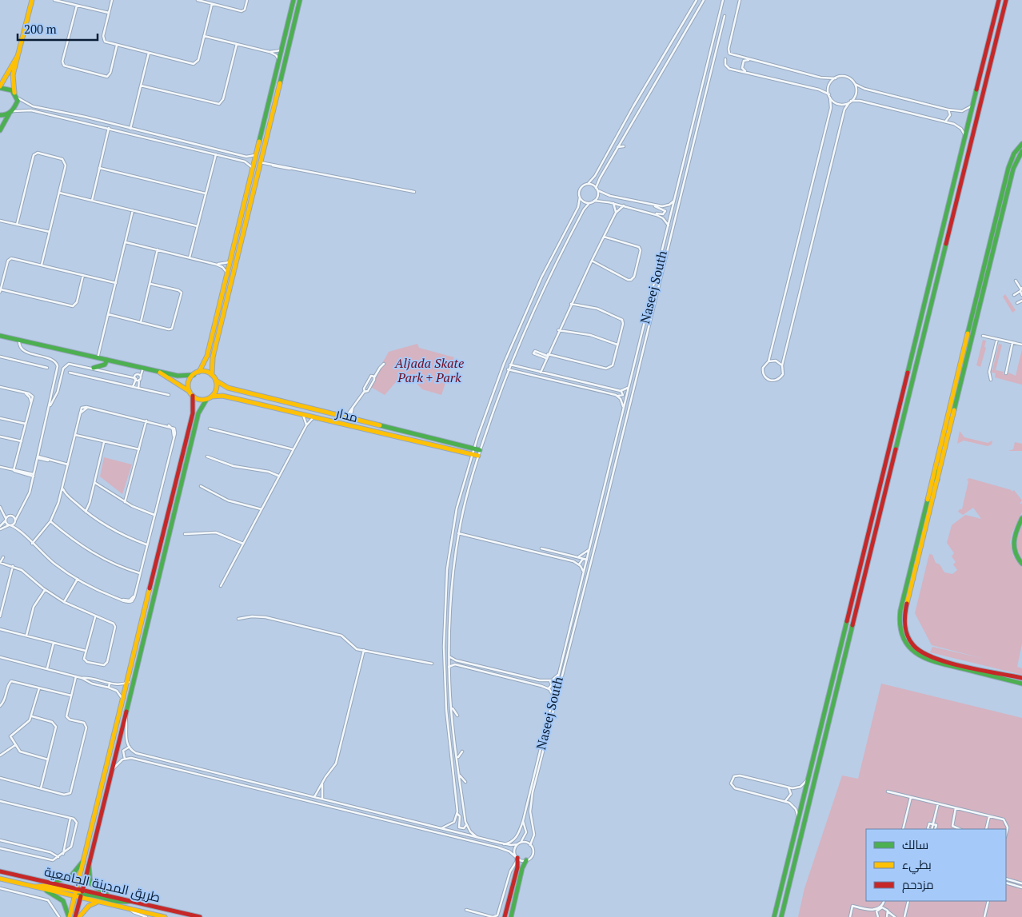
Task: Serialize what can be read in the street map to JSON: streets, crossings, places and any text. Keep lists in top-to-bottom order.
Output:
{
  "streets": {
    "street": ["Naseej South", "مدار", "طريق المدينة الجامعية"]
  },
  "parks": ["Aljada Skate Park + Park"],
  "legend": ["سالك", "بطيء", "مزدحم"],
  "scale_bar": "200 m"
}
